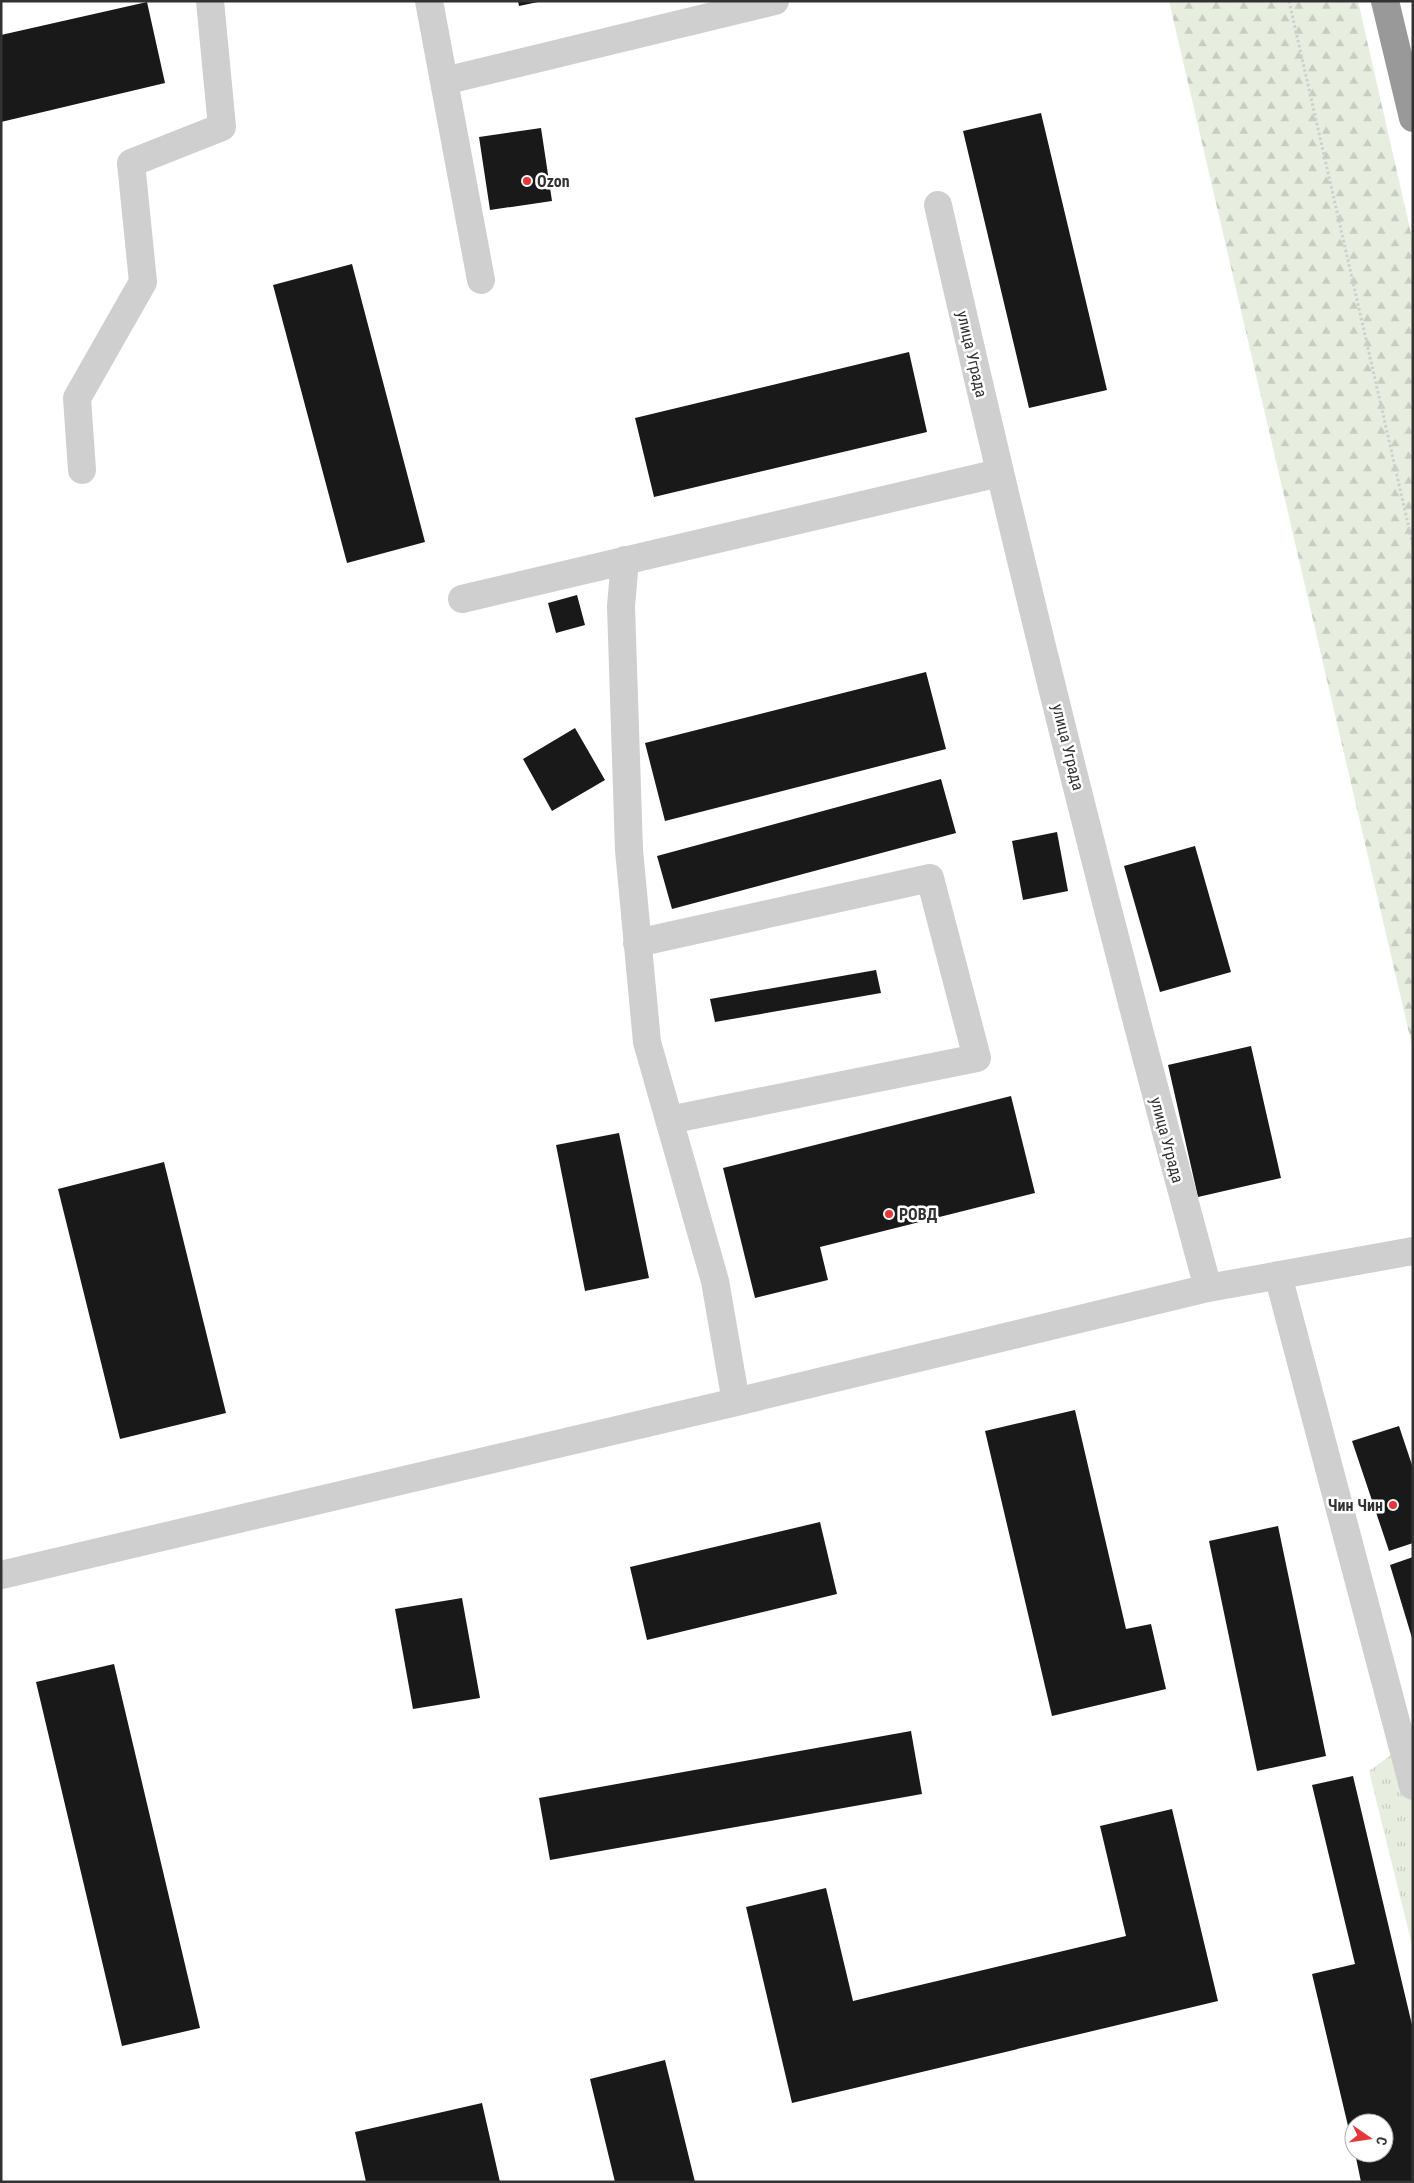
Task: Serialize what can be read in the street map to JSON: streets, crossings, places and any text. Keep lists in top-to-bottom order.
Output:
{
  "streets": {
    "street": ["улица Уграда"]
  },
  "places": ["Ozon", "РОВД", "Чин Чин"],
  "north": "right"
}
